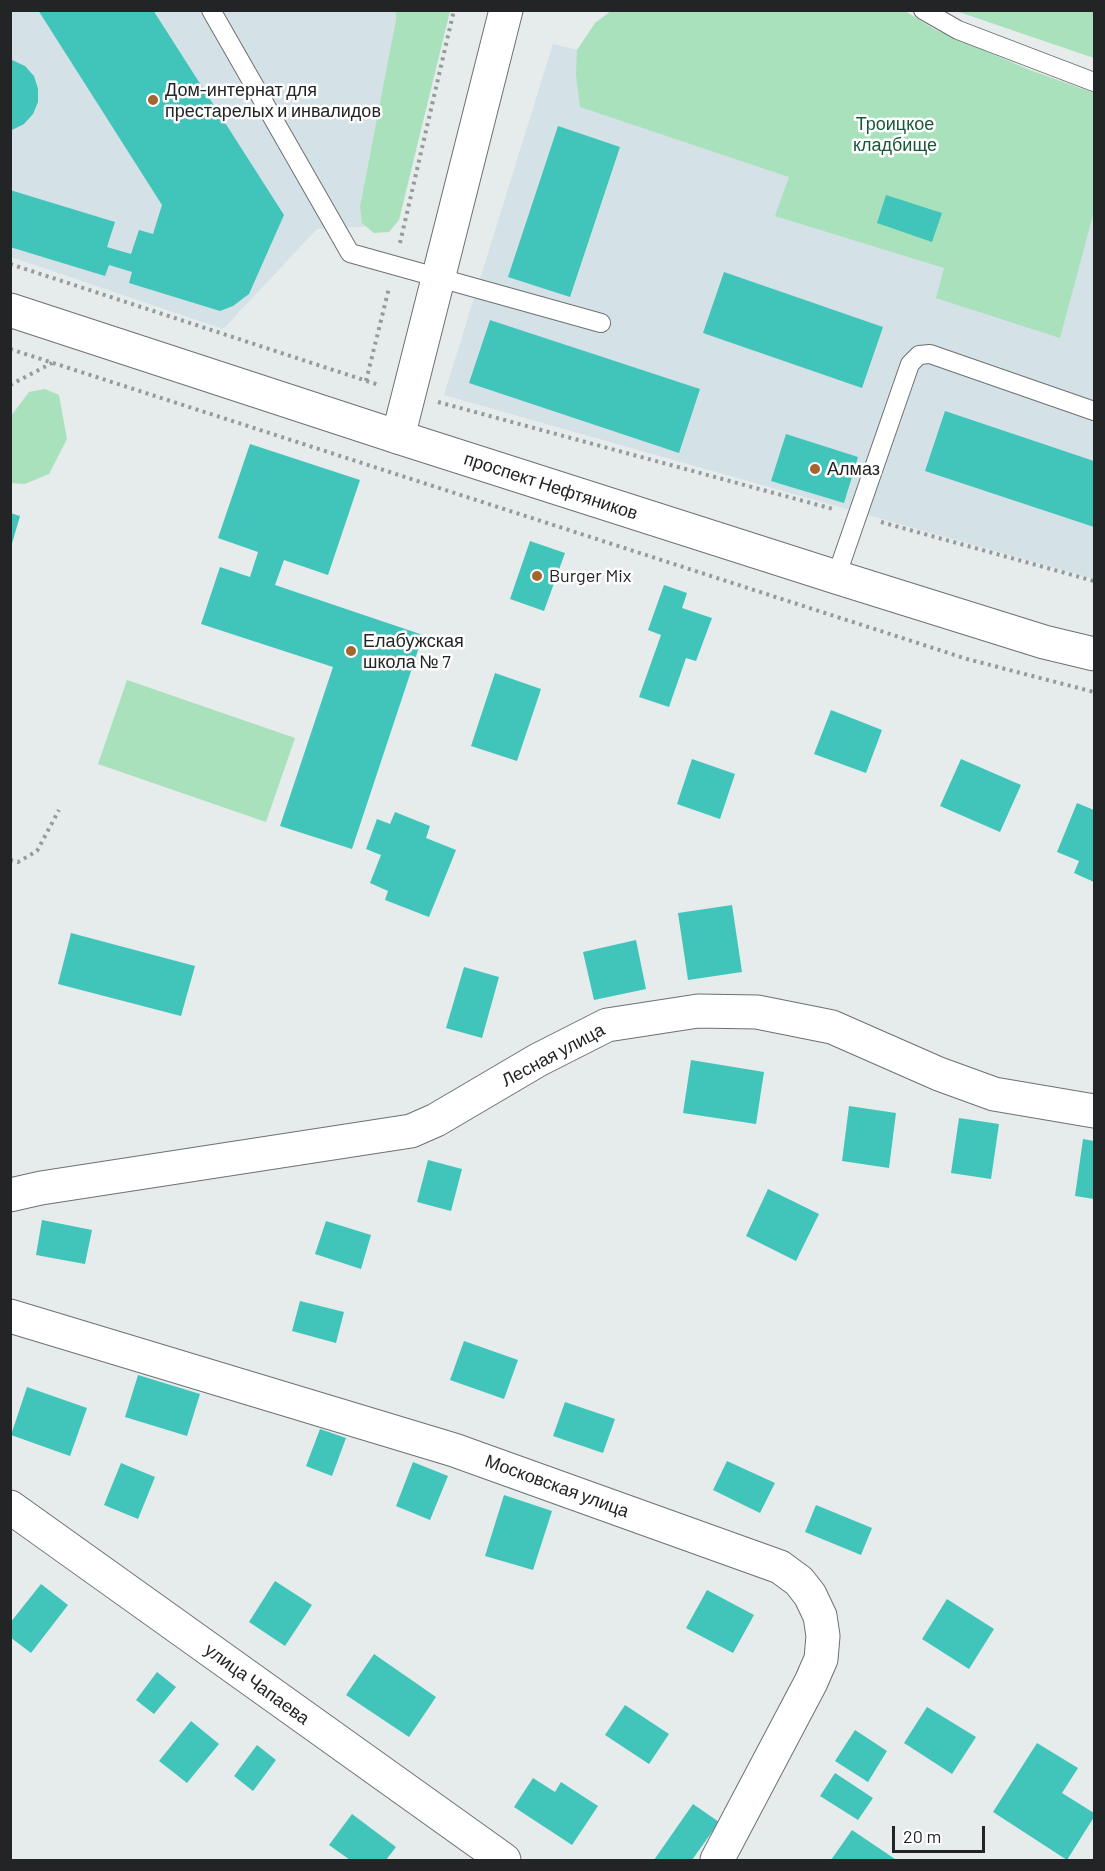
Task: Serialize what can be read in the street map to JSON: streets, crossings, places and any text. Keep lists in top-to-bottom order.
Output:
{
  "streets": {
    "street": [
      "проспект Нефтяников",
      "Лесная улица",
      "Московская улица",
      "улица Чапаева"
    ]
  },
  "parks": ["Троицкое кладбище"],
  "places": [
    "Дом-интернат для престарелых и инвалидов",
    "Алмаз",
    "Burger Mix",
    "Елабужская школа № 7"
  ],
  "scale_bar": "20 m"
}
